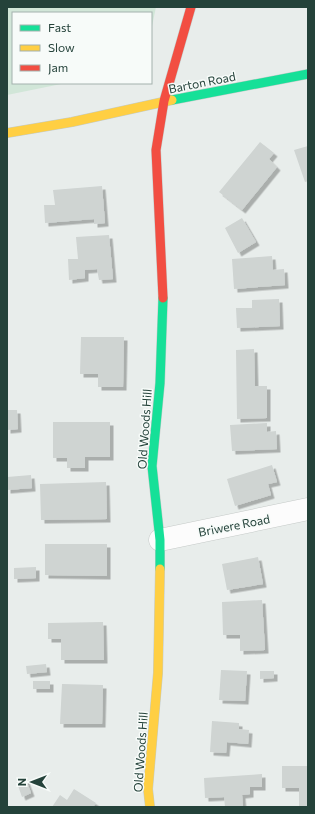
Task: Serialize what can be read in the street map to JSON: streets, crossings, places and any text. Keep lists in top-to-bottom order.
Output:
{
  "streets": {
    "street": ["Barton Road", "Old Woods Hill", "Briwere Road"]
  },
  "crossings": [
    ["Barton Road", "Old Woods Hill"],
    ["Old Woods Hill", "Briwere Road"]
  ],
  "legend": ["Fast", "Slow", "Jam"],
  "north": "left"
}
